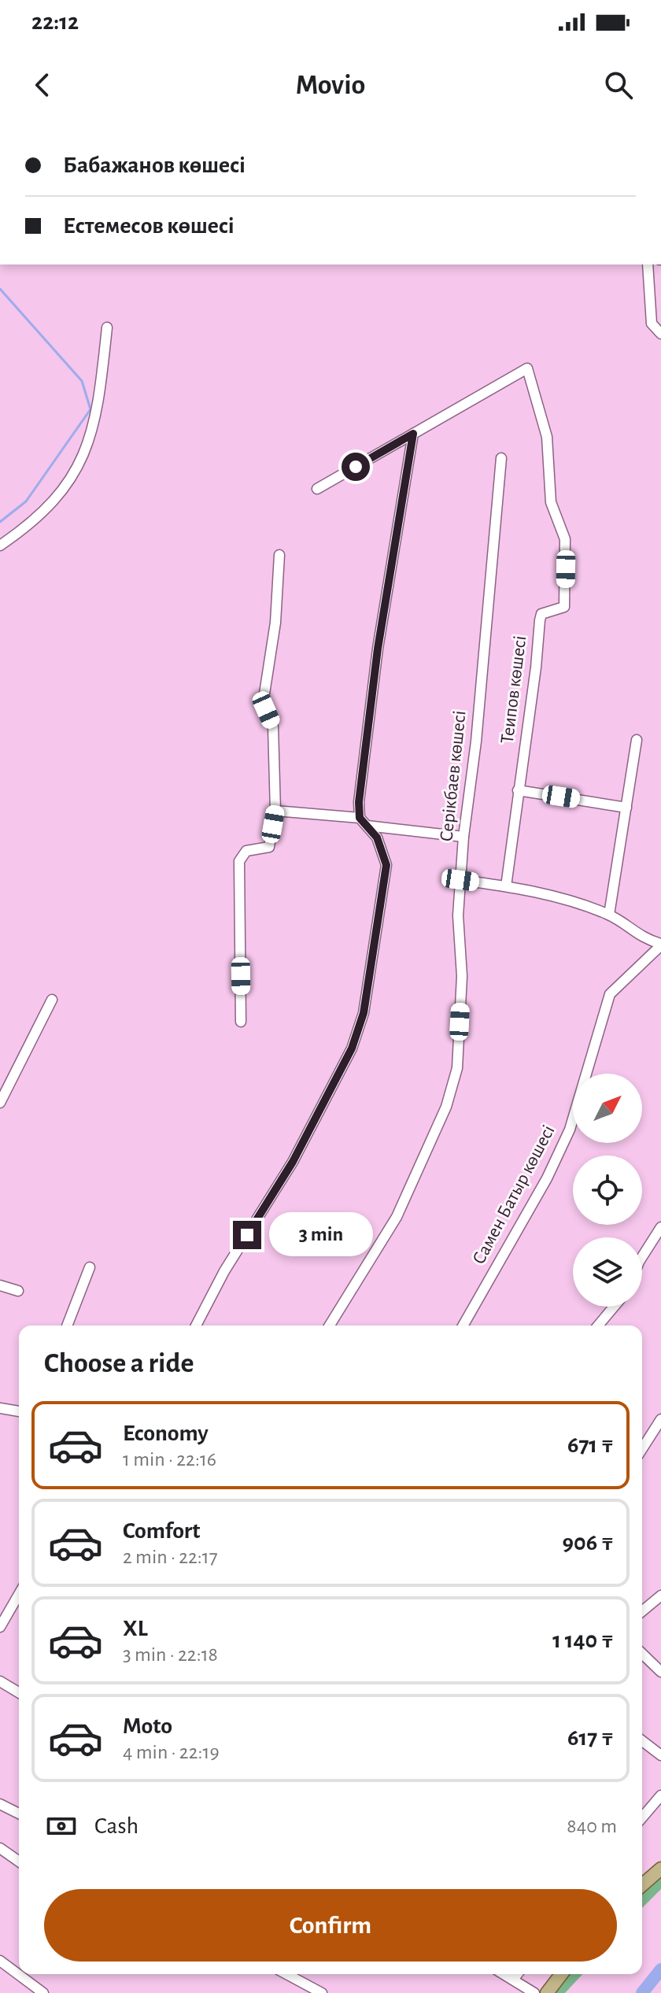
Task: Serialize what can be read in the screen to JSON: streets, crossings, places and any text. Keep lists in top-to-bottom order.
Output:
{
  "streets": {
    "street": ["Теипов көшесі", "Серікбаев көшесі", "Самен Батыр көшесі"]
  },
  "north": "top right",
  "page": {
    "status": "22:12",
    "header": "Movio",
    "banner": ["Бабажанов көшесі", "Естемесов көшесі"],
    "bubble": "3 min",
    "heading": "Choose a ride",
    "list": [
      {
        "name": "Economy",
        "note": "1 min · 22:16",
        "value": "671 ₸"
      },
      {
        "name": "Comfort",
        "note": "2 min · 22:17",
        "value": "906 ₸"
      },
      {
        "name": "XL",
        "note": "3 min · 22:18",
        "value": "1 140 ₸"
      },
      {
        "name": "Moto",
        "note": "4 min · 22:19",
        "value": "617 ₸"
      }
    ],
    "pay": ["Cash", "840 m"],
    "buttons": "Confirm"
  }
}
